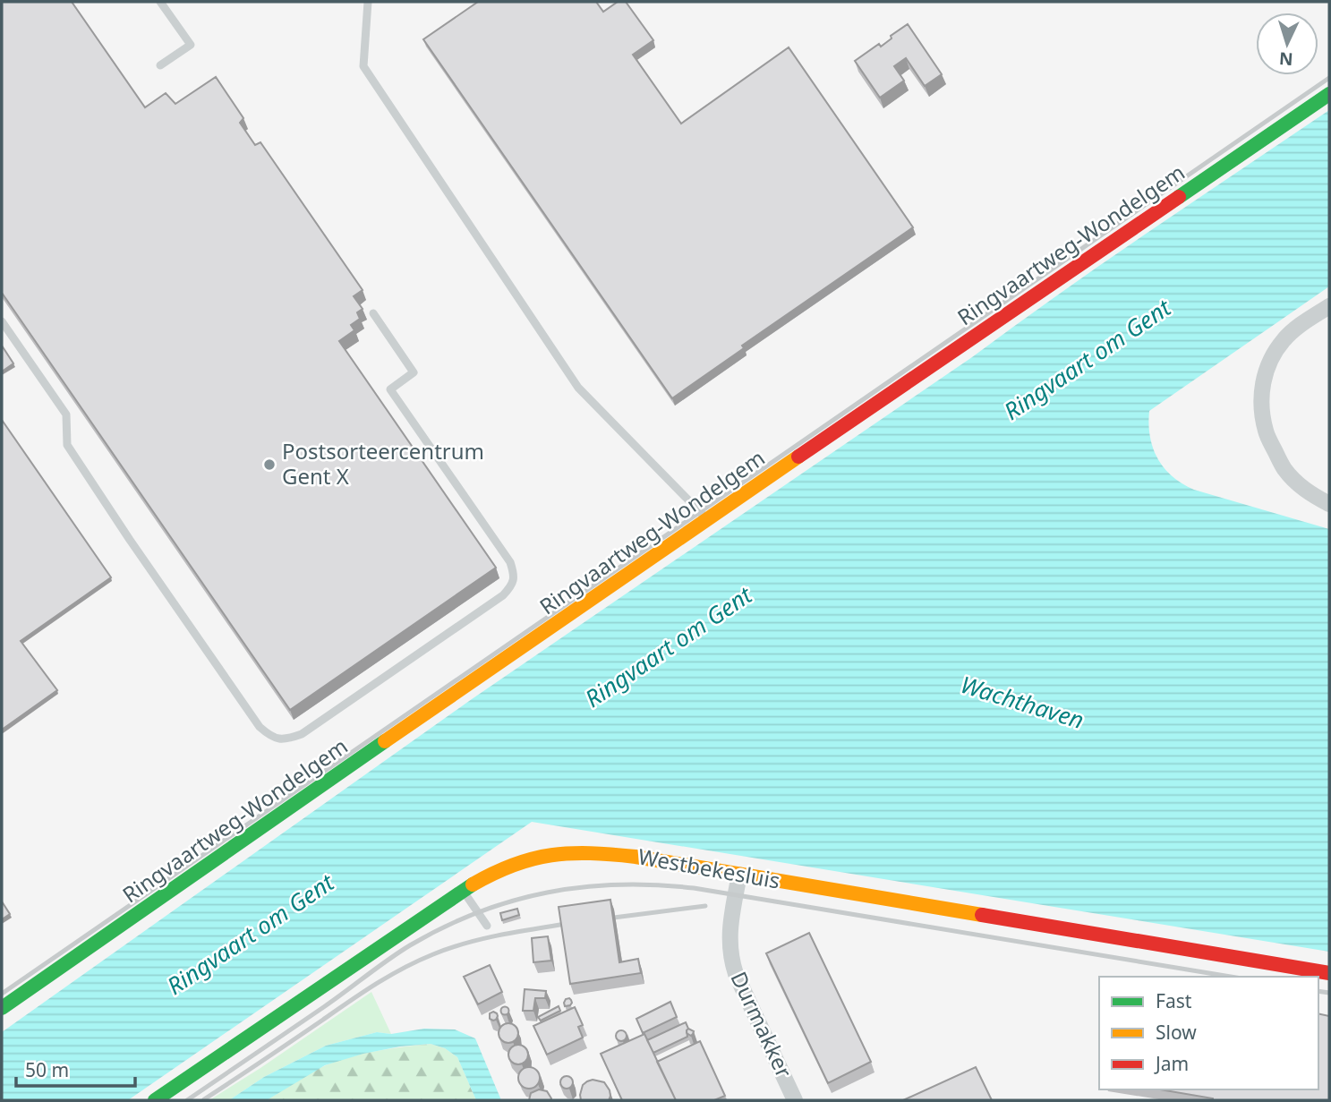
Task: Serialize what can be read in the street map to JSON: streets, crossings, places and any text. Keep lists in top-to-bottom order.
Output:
{
  "streets": {
    "street": ["Ringvaartweg-Wondelgem", "Westbekesluis", "Durmakker"]
  },
  "crossings": [
    ["Westbekesluis", "Durmakker"]
  ],
  "water": ["Ringvaart om Gent", "Wachthaven"],
  "places": ["Postsorteercentrum Gent X"],
  "legend": ["Fast", "Slow", "Jam"],
  "scale_bar": "50 m",
  "north": "bottom"
}
